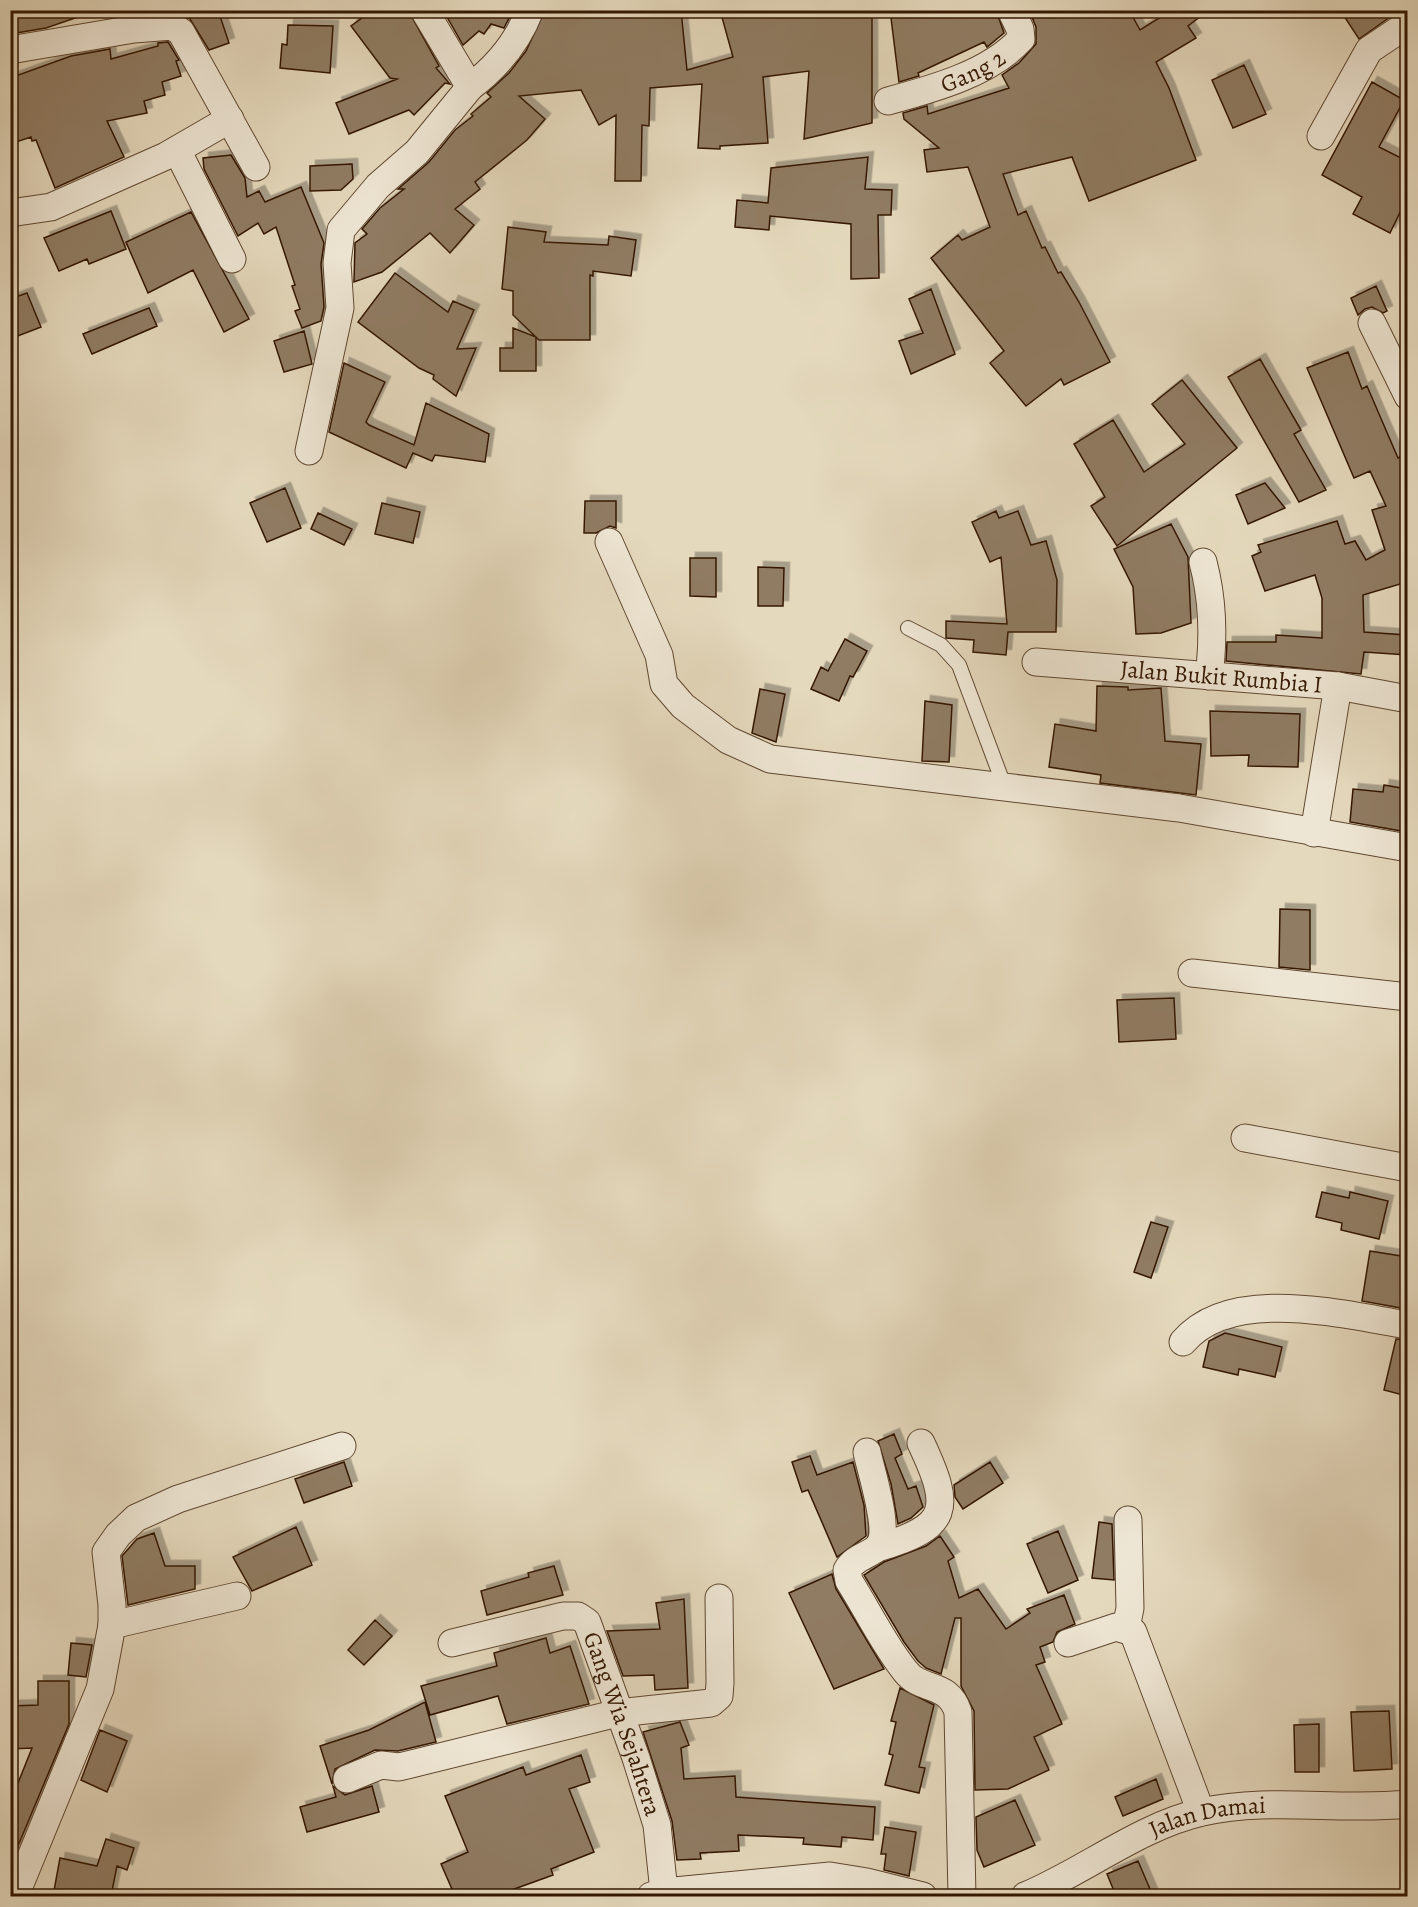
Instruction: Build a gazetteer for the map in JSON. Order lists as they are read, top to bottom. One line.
{"streets":{"street":["Gang 2","Jalan Bukit Rumbia I","Gang Wia Sejahtera","Jalan Damai"]}}
